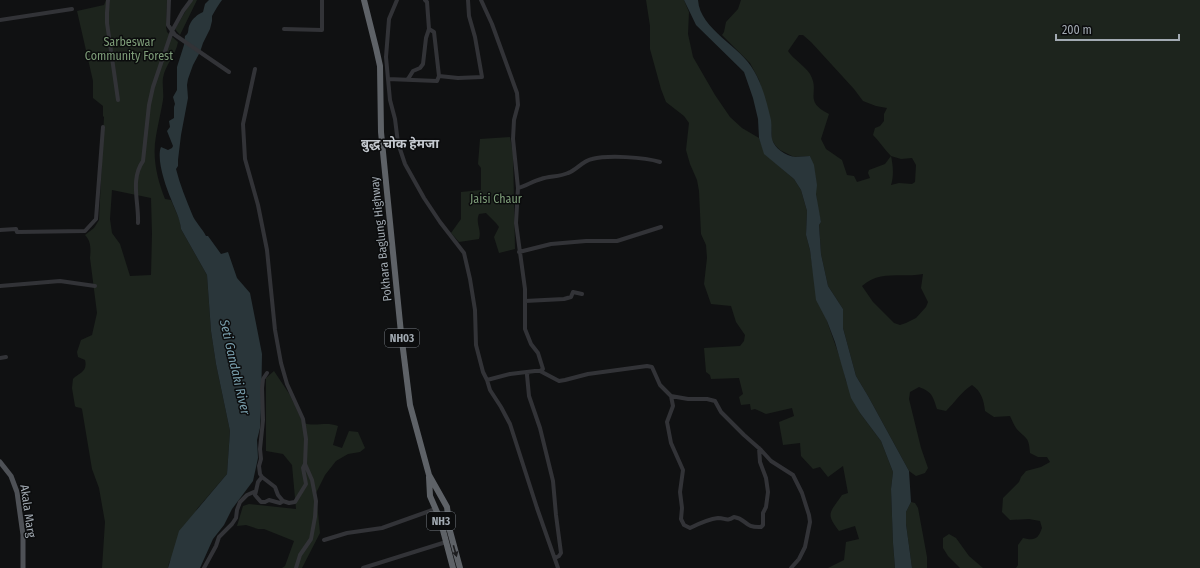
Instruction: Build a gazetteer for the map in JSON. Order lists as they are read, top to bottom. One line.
{"streets":{"highway":["Pokhara Baglung Highway","NH03","NH3"],"main road":["Akala Marg"]},"districts":["बुद्ध चोक हेमजा"],"water":["Seti Gandaki River"],"parks":["Sarbeswar Community Forest","Jaisi Chaur"],"scale_bar":"200 m"}
